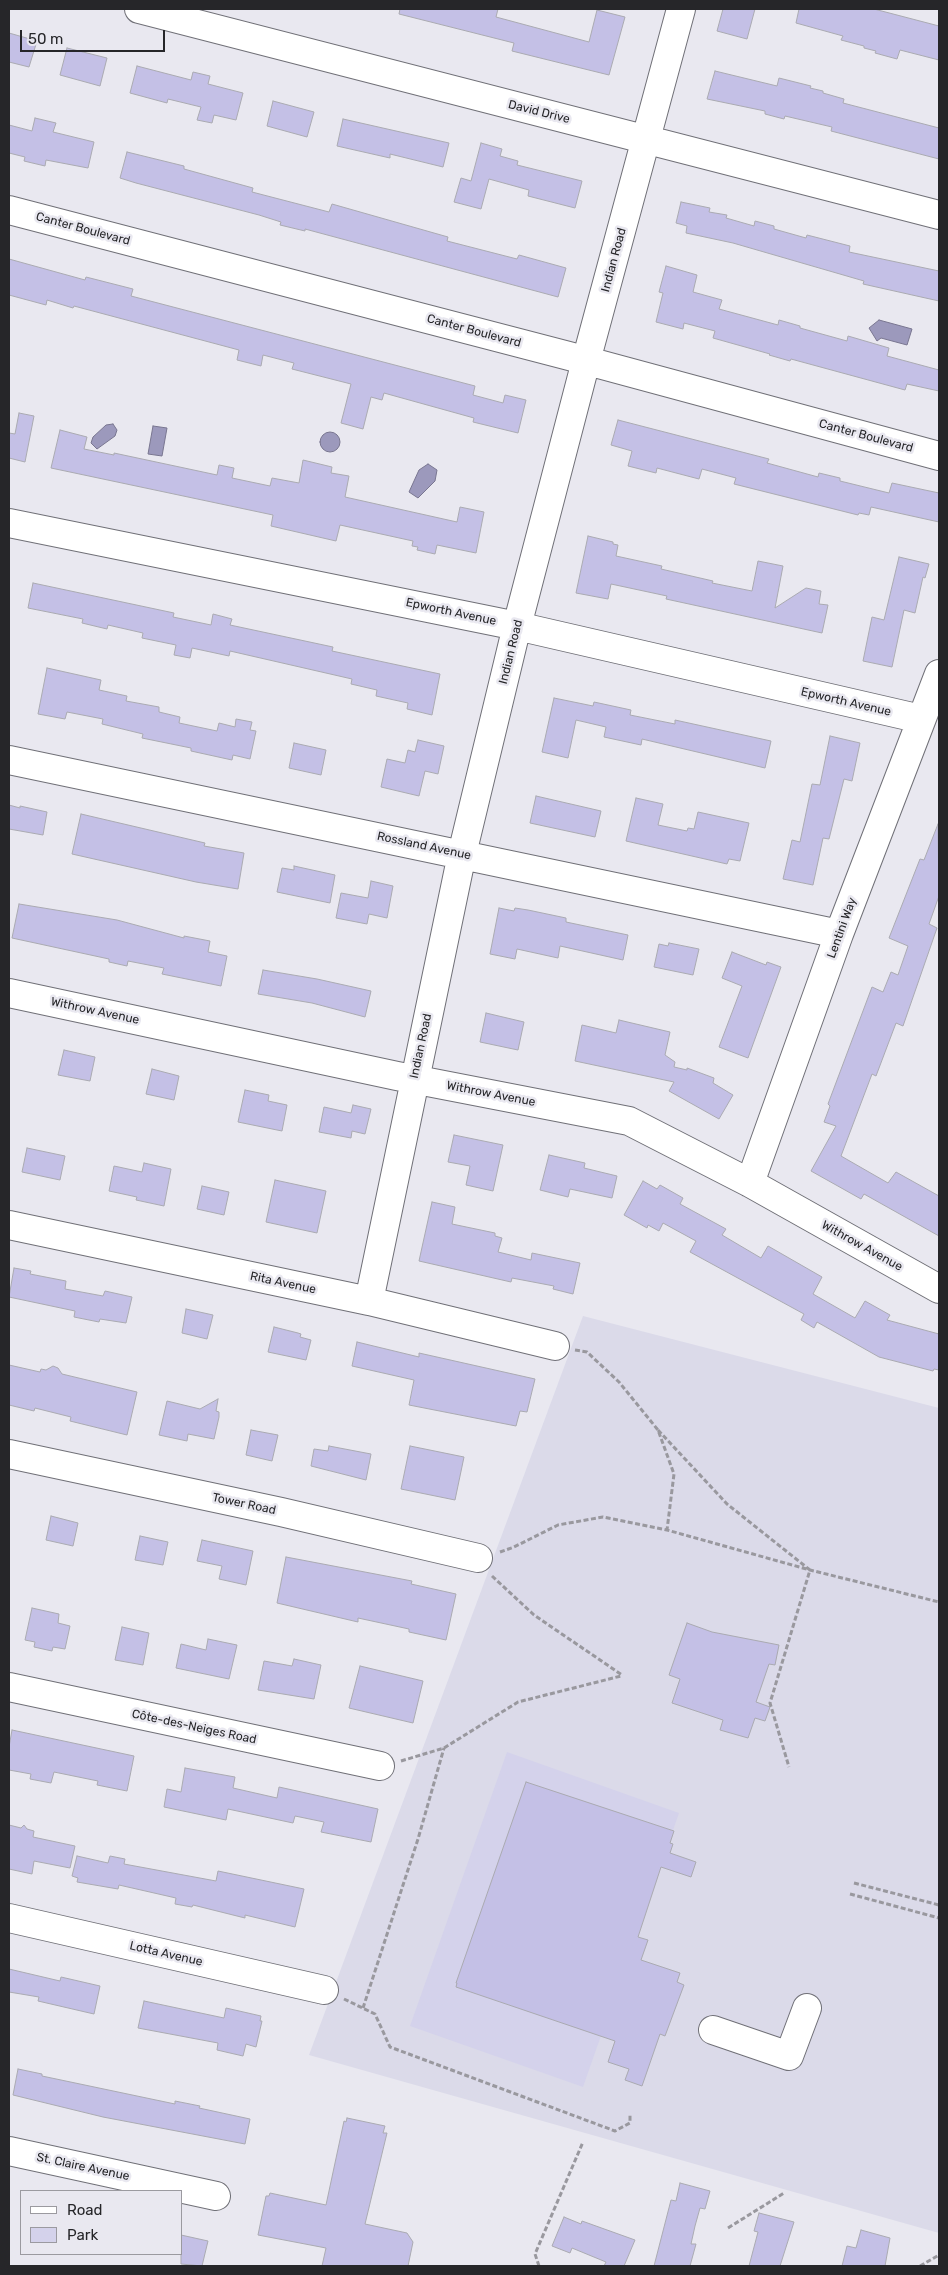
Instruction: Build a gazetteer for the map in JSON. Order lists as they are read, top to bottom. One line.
{"streets":{"street":["David Drive","Canter Boulevard","Indian Road","Epworth Avenue","Rossland Avenue","Lentini Way","Withrow Avenue","Rita Avenue","Tower Road","Côte-des-Neiges Road","Lotta Avenue","St. Claire Avenue"]},"crossings":[["David Drive","Indian Road"],["Canter Boulevard","Indian Road"],["Indian Road","Epworth Avenue"],["Indian Road","Rossland Avenue"],["Indian Road","Withrow Avenue"],["Indian Road","Rita Avenue"],["Epworth Avenue","Lentini Way"],["Rossland Avenue","Lentini Way"],["Lentini Way","Withrow Avenue"]],"legend":["Road","Park"],"scale_bar":"50 m"}
